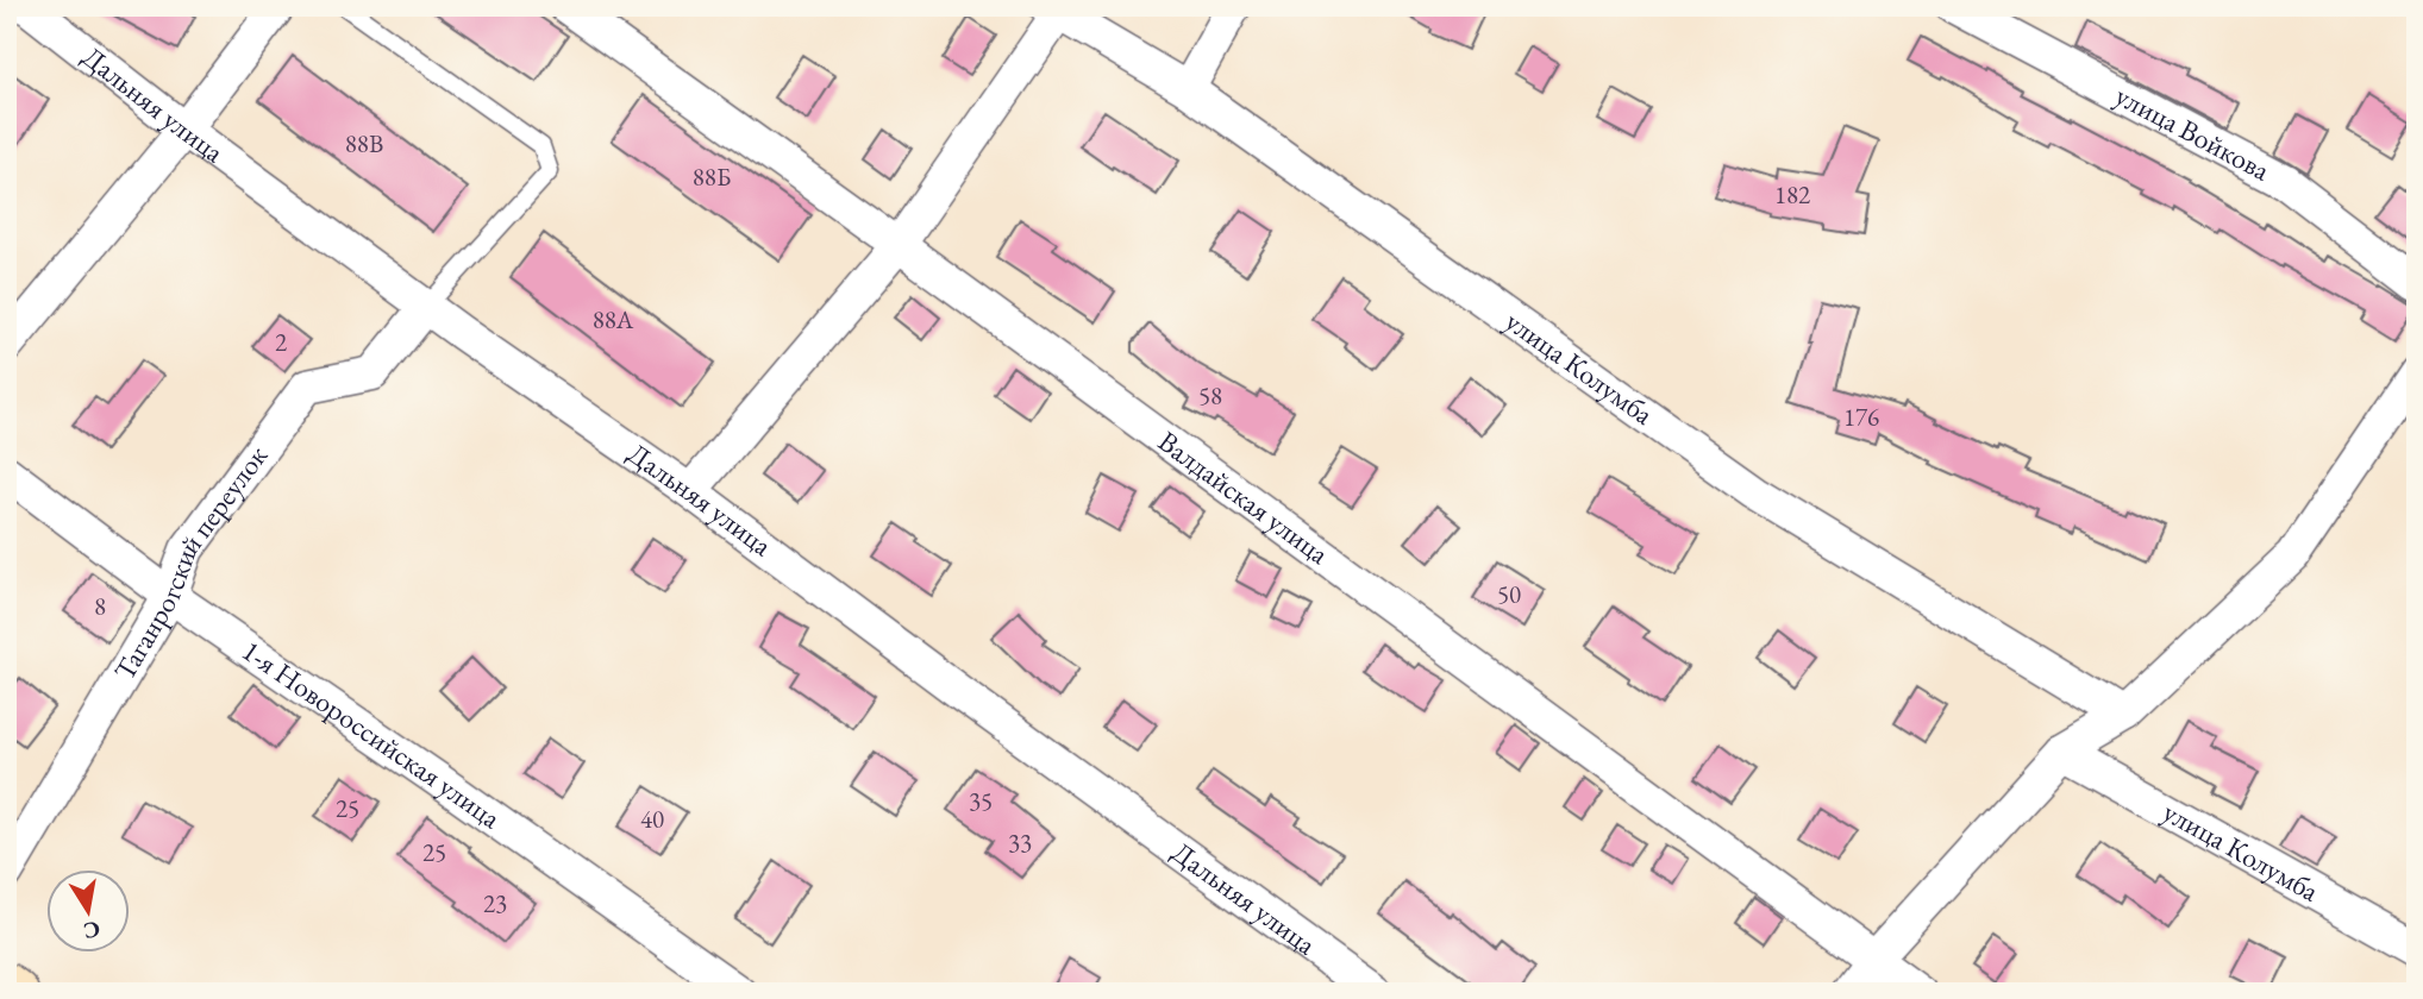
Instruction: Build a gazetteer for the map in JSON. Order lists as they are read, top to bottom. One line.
{"streets":{"street":["Дальняя улица","улица Войкова","улица Колумба","Валдайская улица","Таганрогский переулок","1-я Новороссийская улица"]},"crossings":[["Дальняя улица","Таганрогский переулок"],["Таганрогский переулок","1-я Новороссийская улица"]],"house_numbers":["88В","88Б","182","88А","2","58","176","50","8","35","25","40","33","25","23"],"north":"bottom"}
